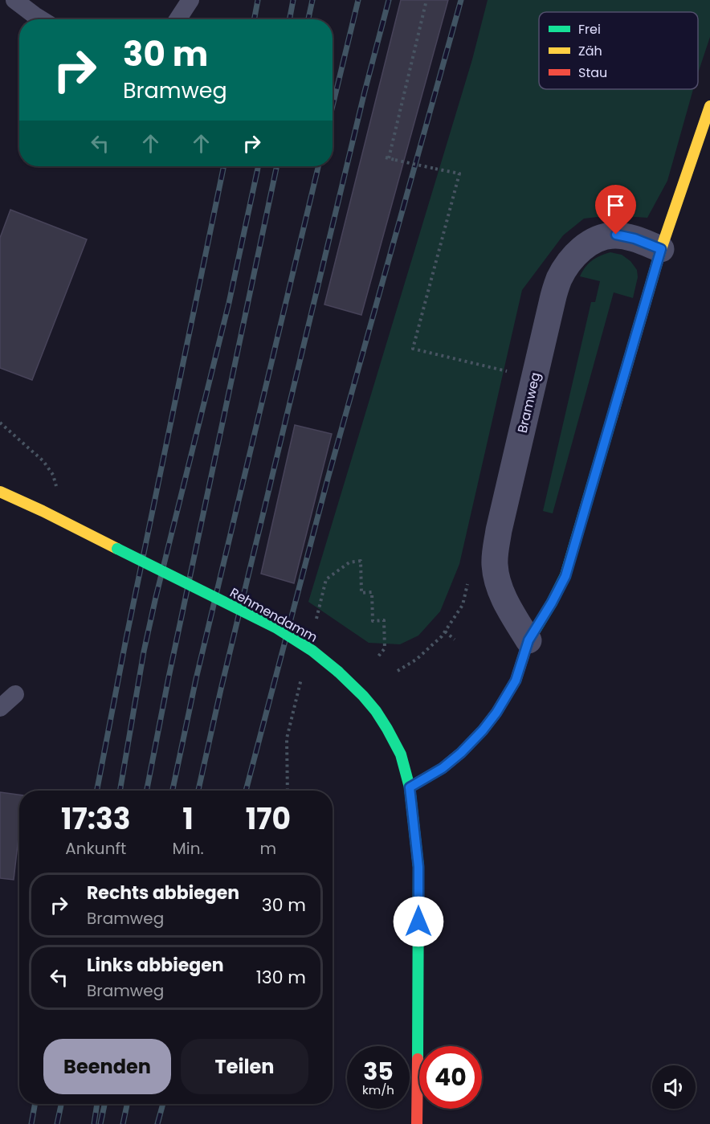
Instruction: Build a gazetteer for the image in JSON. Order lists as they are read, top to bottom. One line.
{"streets":{"street":["Bramweg","Rehmendamm"]},"legend":["Frei","Zäh","Stau"],"page":{"turn":["30 m","Bramweg"],"eta":["17:33","Ankunft","1","Min.","170","m"],"list":[{"name":"Rechts abbiegen","note":"Bramweg","value":"30 m"},{"name":"Links abbiegen","note":"Bramweg","value":"130 m"}],"buttons":["Beenden","Teilen"],"speed":"35 km/h","limit":"40"}}
